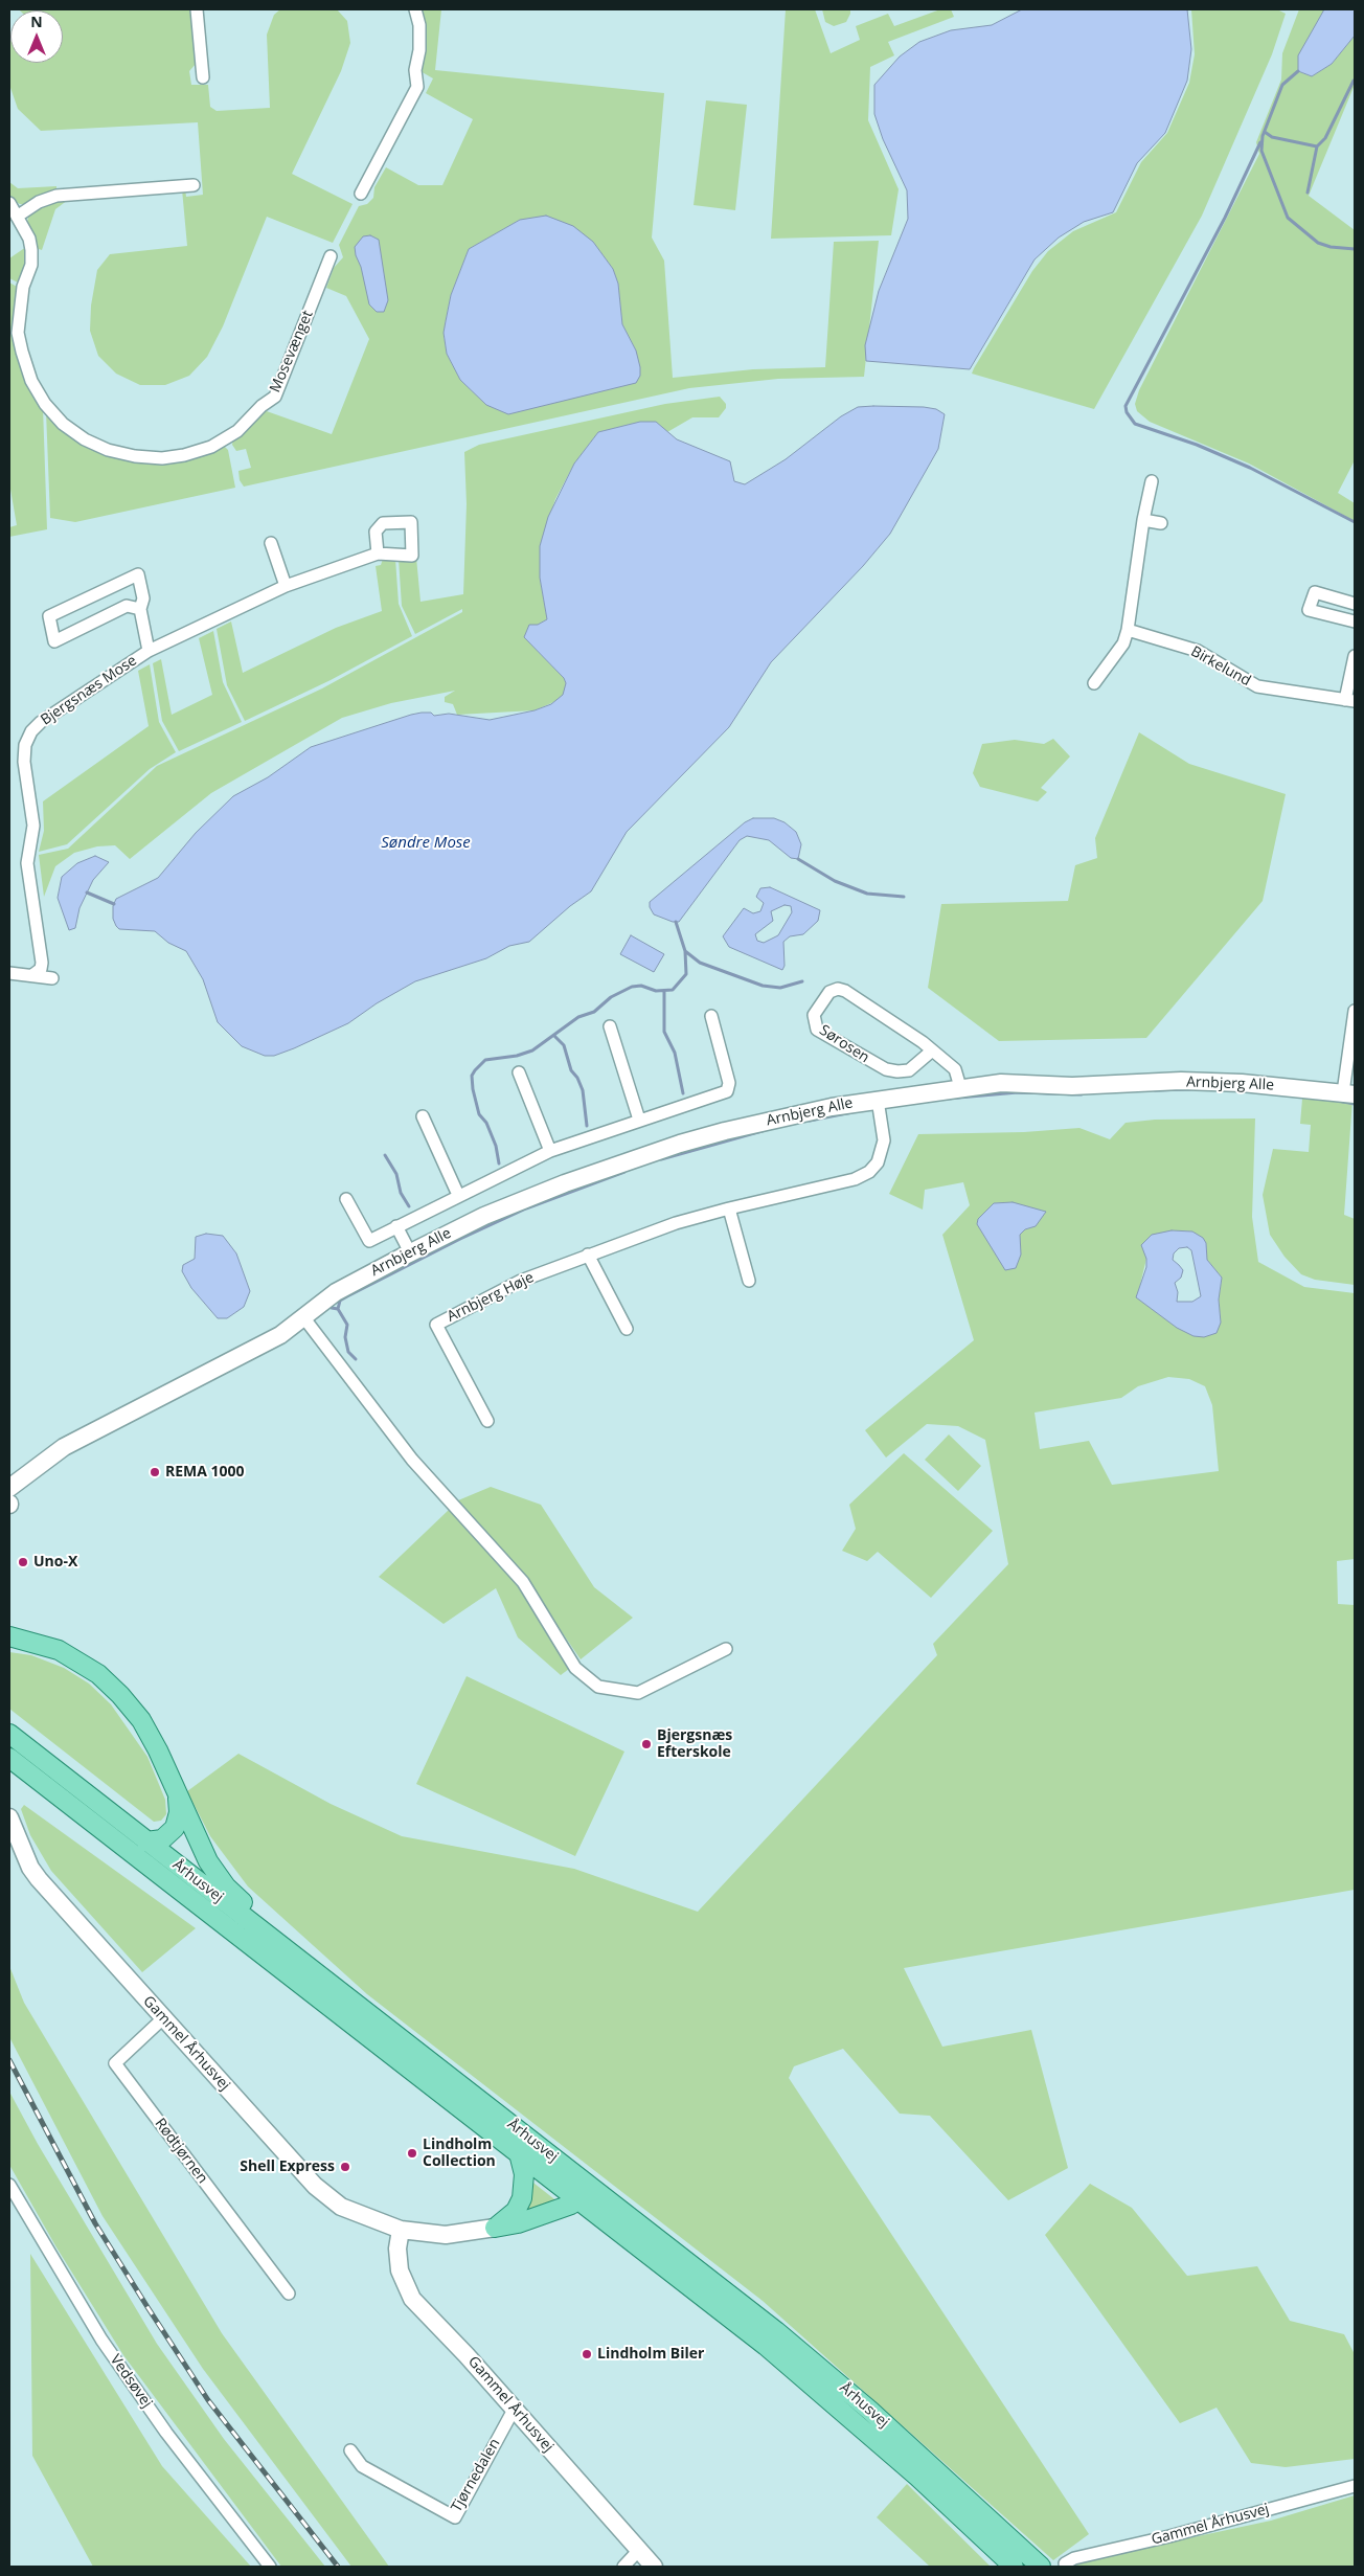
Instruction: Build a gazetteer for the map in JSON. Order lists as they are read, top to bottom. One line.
{"streets":{"main road":["Århusvej"],"street":["Mosevænget","Birkelund","Bjergsnæs Mose","Sørosen","Arnbjerg Alle","Arnbjerg Høje","Gammel Århusvej","Rødtjørnen","Vedsøvej","Tjørnedalen"]},"crossings":[["Sørosen","Arnbjerg Alle"],["Arnbjerg Alle","Arnbjerg Høje"],["Gammel Århusvej","Rødtjørnen"],["Gammel Århusvej","Tjørnedalen"]],"water":["Søndre Mose"],"places":["REMA 1000","Uno-X","Bjergsnæs Efterskole","Lindholm Collection","Shell Express","Lindholm Biler"],"north":"top"}
